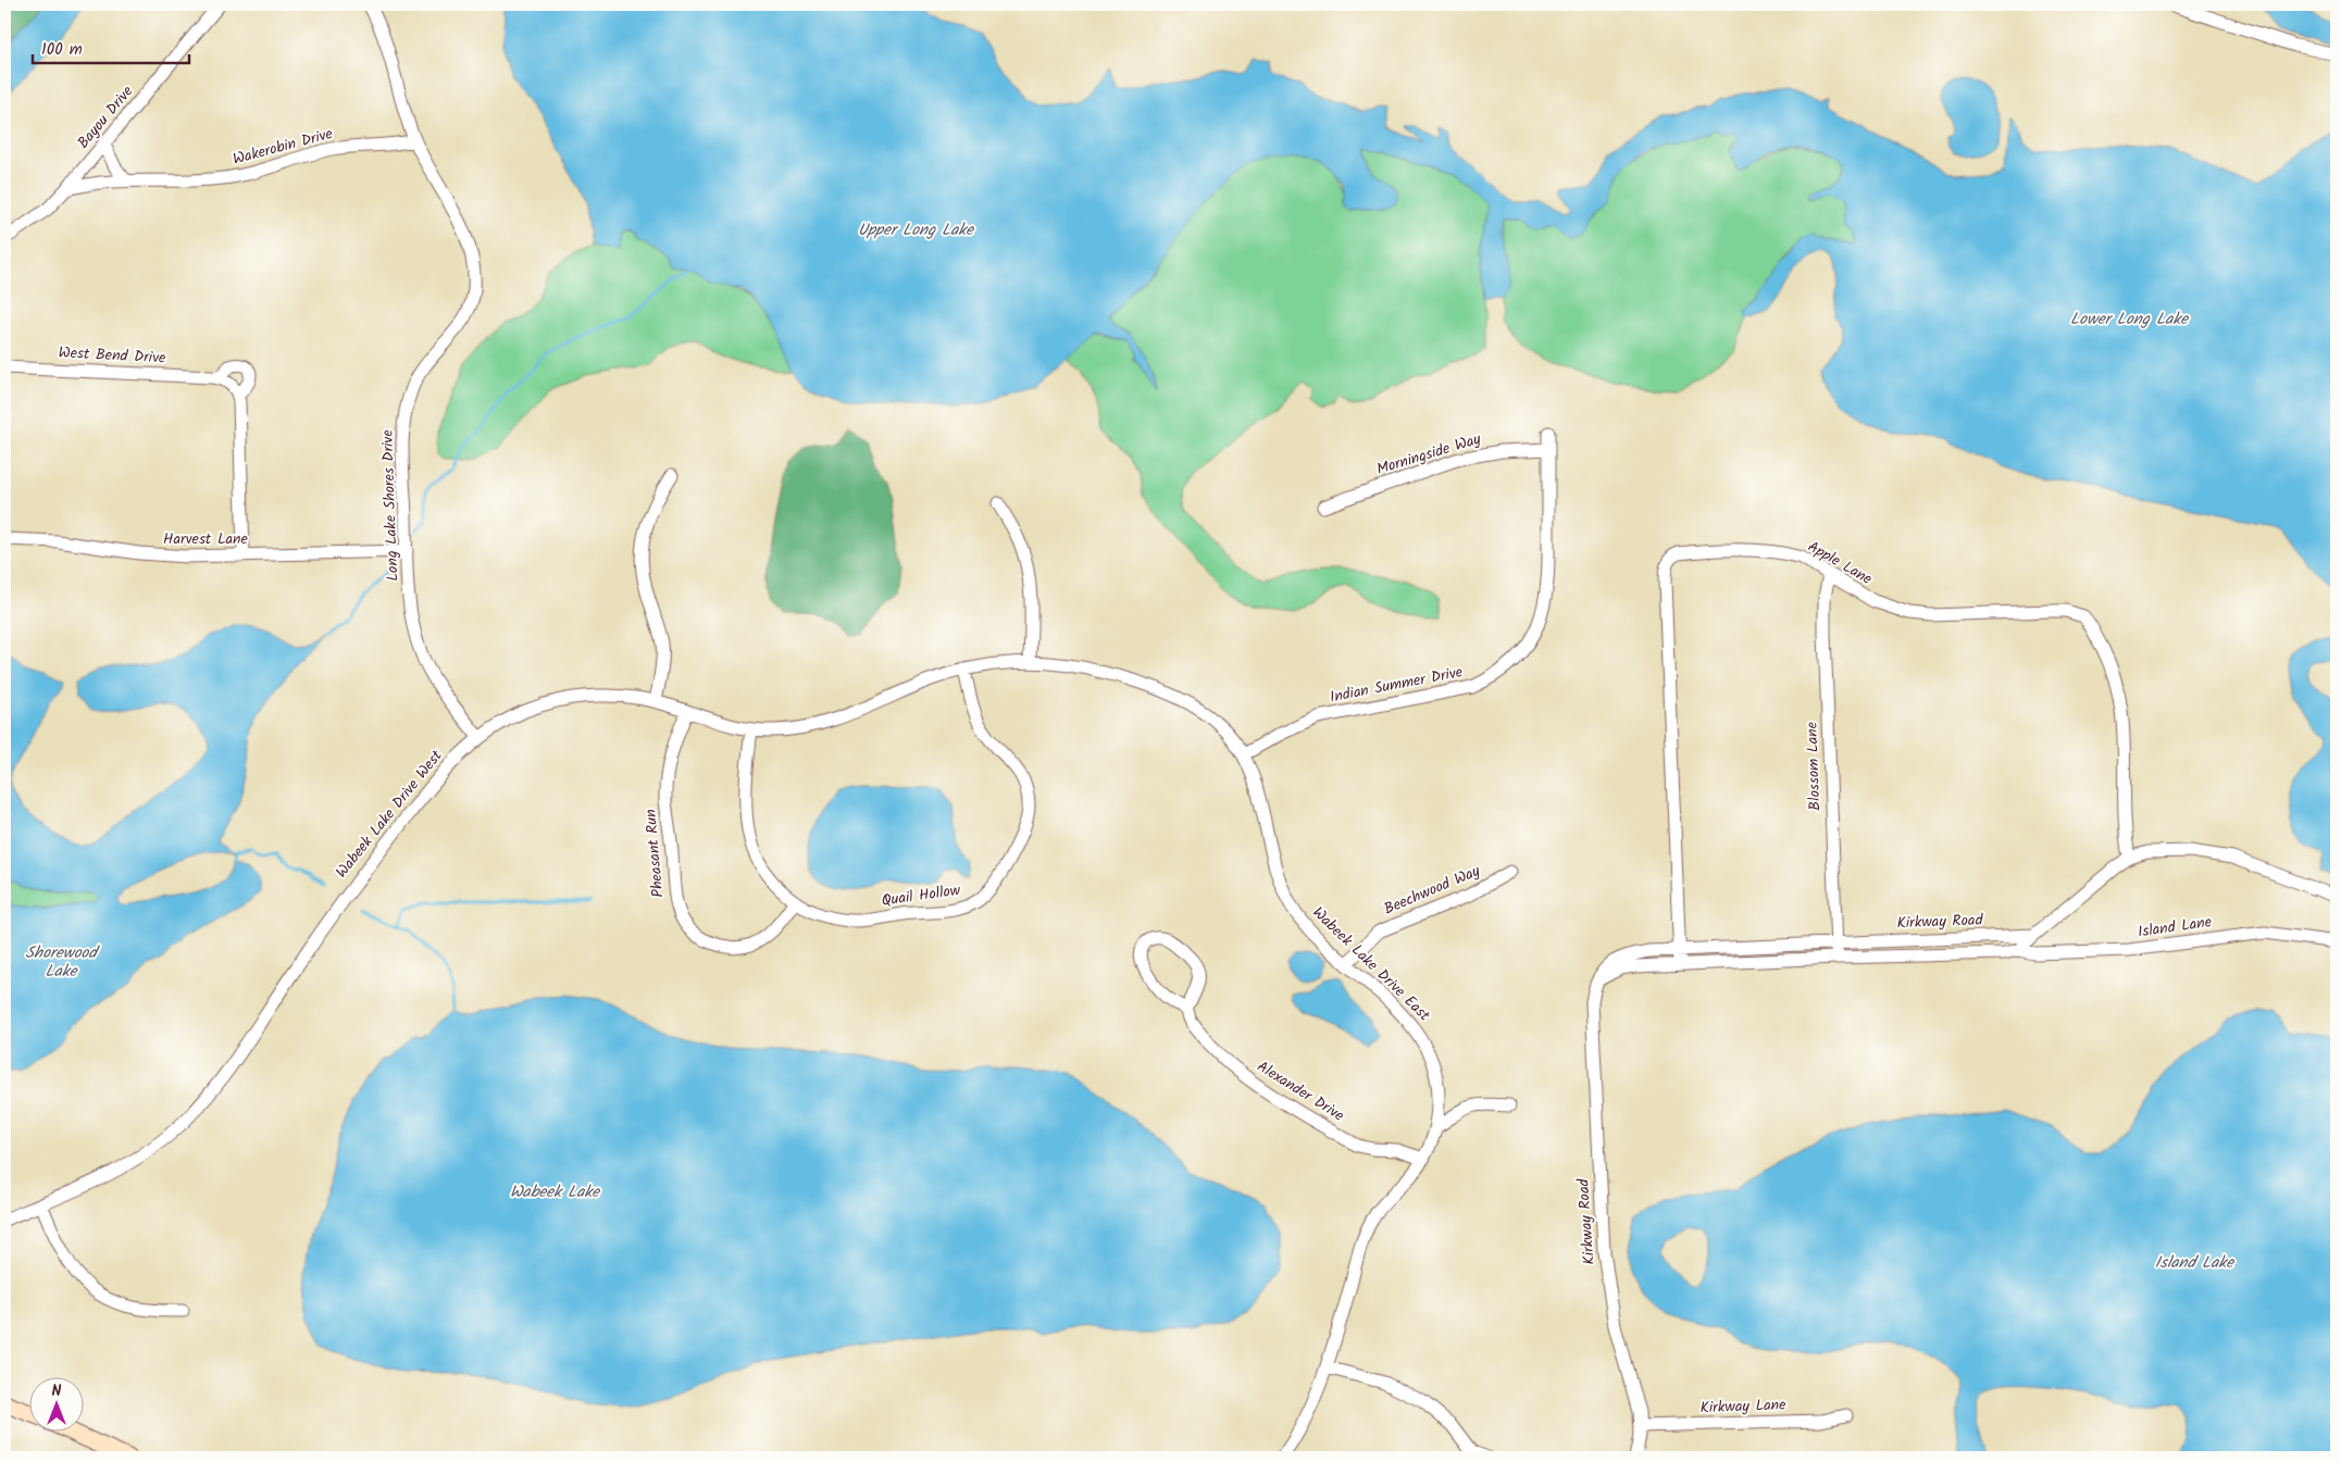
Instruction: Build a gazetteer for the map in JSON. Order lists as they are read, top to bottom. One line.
{"streets":{"street":["Bayou Drive","Wakerobin Drive","West Bend Drive","Morningside Way","Long Lake Shores Drive","Harvest Lane","Apple Lane","Indian Summer Drive","Blossom Lane","Wabeek Lake Drive West","Pheasant Run","Beechwood Way","Quail Hollow","Kirkway Road","Island Lane","Wabeek Lake Drive East","Alexander Drive","Kirkway Lane"]},"crossings":[["Bayou Drive","Wakerobin Drive"],["Wakerobin Drive","Long Lake Shores Drive"],["Morningside Way","Indian Summer Drive"],["Long Lake Shores Drive","Harvest Lane"],["Long Lake Shores Drive","Wabeek Lake Drive West"],["Apple Lane","Blossom Lane"],["Apple Lane","Kirkway Road"],["Indian Summer Drive","Wabeek Lake Drive West"],["Indian Summer Drive","Wabeek Lake Drive East"],["Blossom Lane","Kirkway Road"],["Wabeek Lake Drive West","Pheasant Run"],["Wabeek Lake Drive West","Quail Hollow"],["Wabeek Lake Drive West","Wabeek Lake Drive East"],["Pheasant Run","Quail Hollow"],["Beechwood Way","Wabeek Lake Drive East"],["Kirkway Road","Kirkway Lane"],["Wabeek Lake Drive East","Alexander Drive"]],"water":["Upper Long Lake","Lower Long Lake","Shorewood Lake","Wabeek Lake","Island Lake"],"scale_bar":"100 m","north":"top"}
